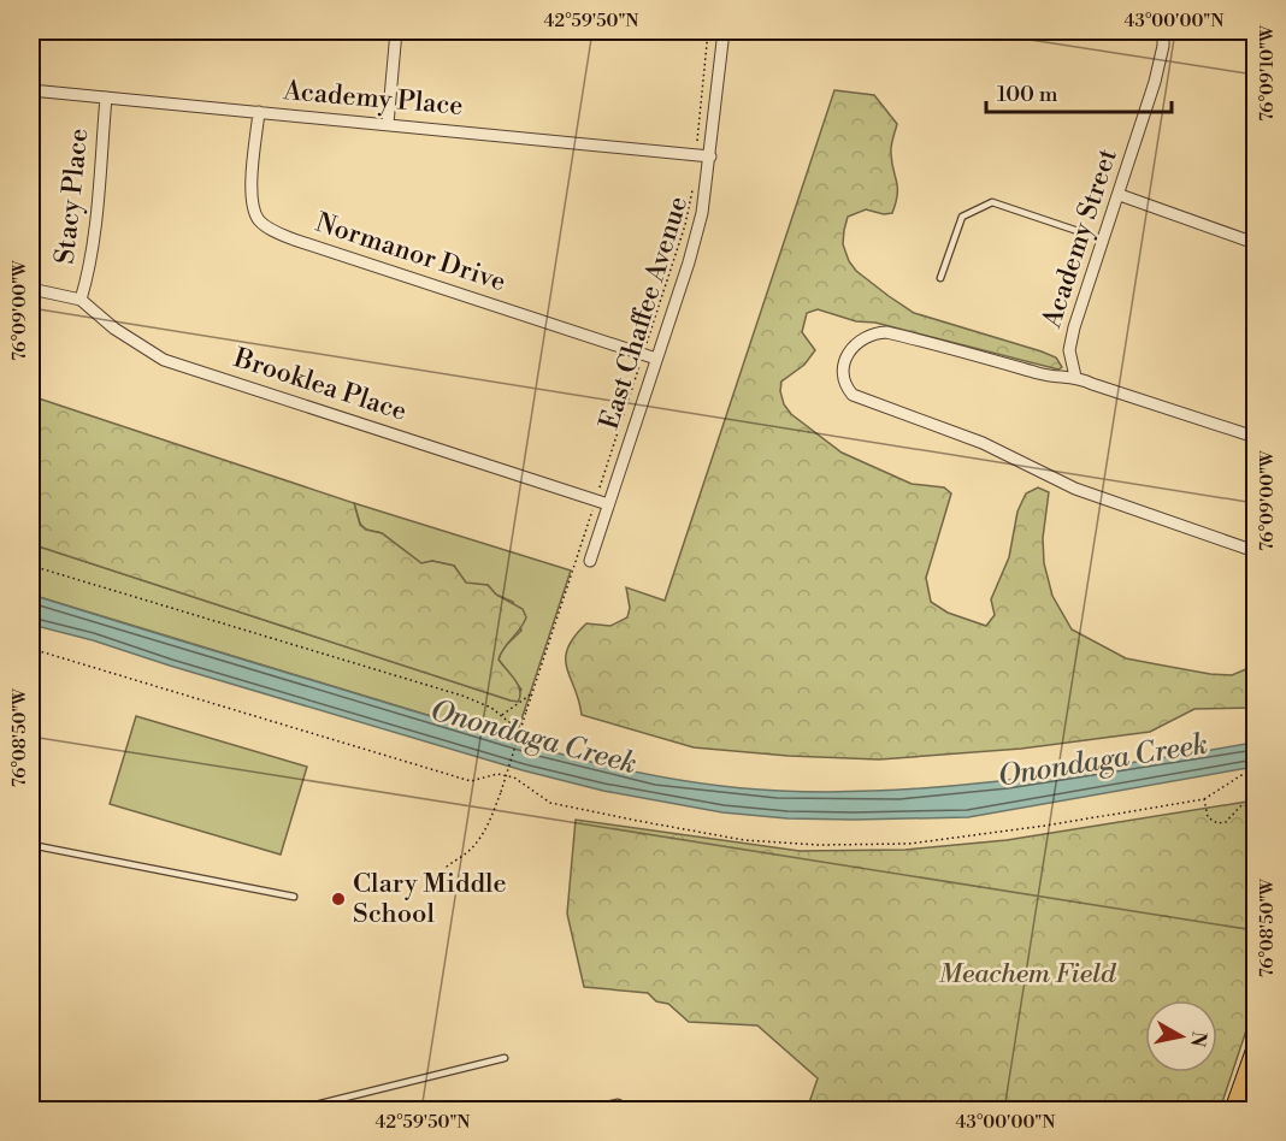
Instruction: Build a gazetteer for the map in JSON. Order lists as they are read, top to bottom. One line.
{"streets":{"street":["Academy Place","Stacy Place","Academy Street","Normanor Drive","East Chaffee Avenue","Brooklea Place"]},"crossings":[["Academy Place","Stacy Place"],["Academy Place","Normanor Drive"],["Academy Place","East Chaffee Avenue"],["Stacy Place","Brooklea Place"],["Normanor Drive","East Chaffee Avenue"],["East Chaffee Avenue","Brooklea Place"]],"water":["Onondaga Creek"],"parks":["Meachem Field"],"places":["Clary Middle School"],"scale_bar":"100 m","north":"right","coordinates":["42°59'50\"N","43°00'00\"N","76°09'10\"W","76°09'00\"W","76°08'50\"W"]}
